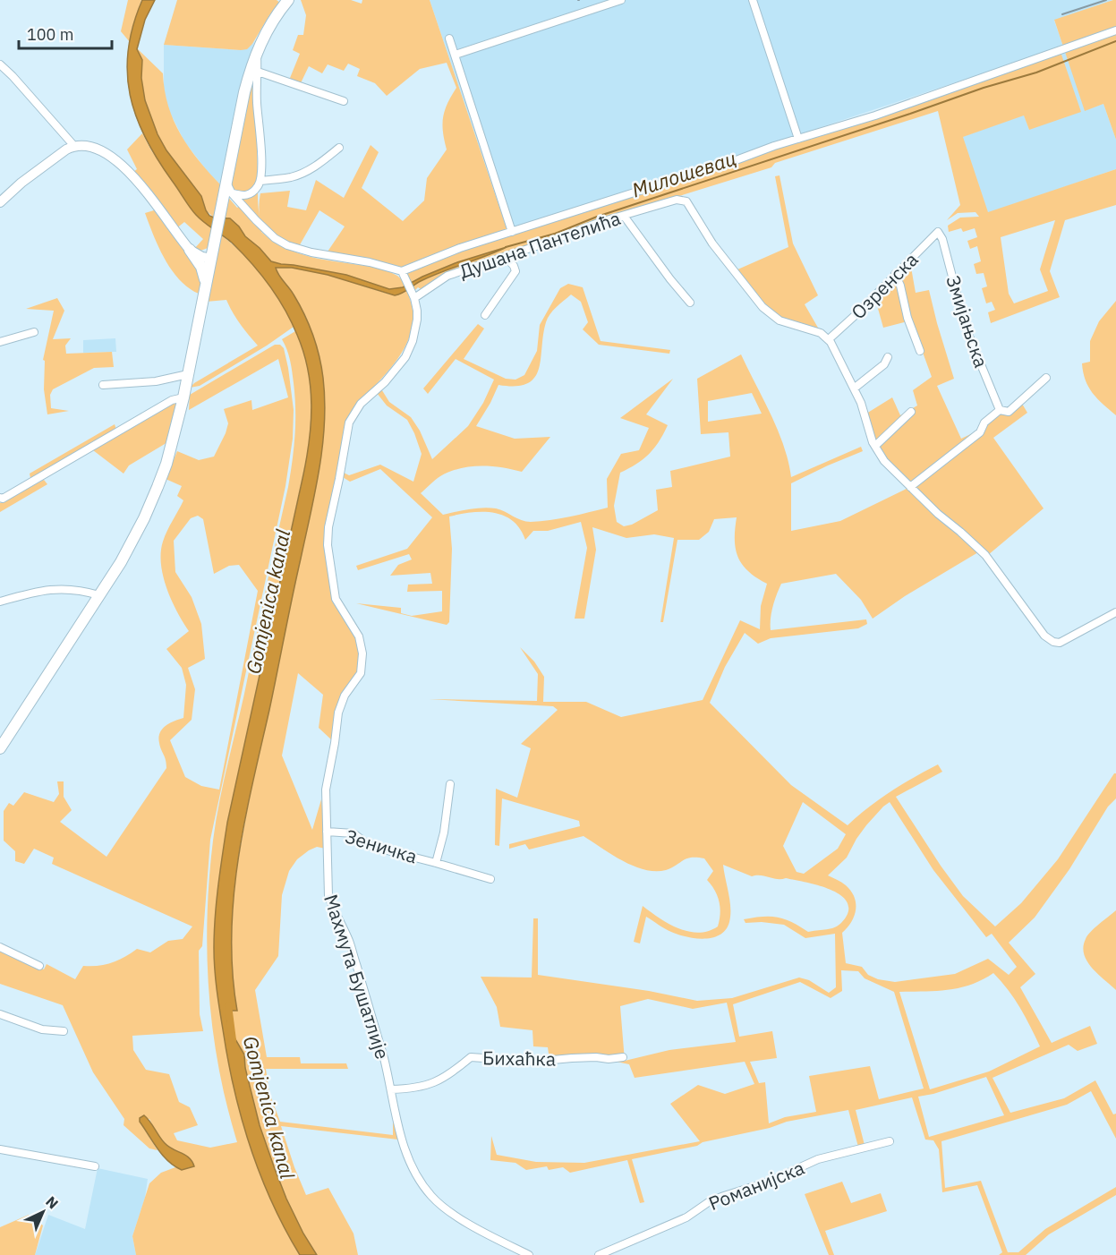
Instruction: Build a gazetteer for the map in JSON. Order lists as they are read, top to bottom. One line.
{"streets":{"street":["Душана Пантелића","Озренска","Змијањска","Зеничка","Махмута Бушатлије","Бихаћка","Романијска"]},"crossings":[["Душана Пантелића","Озренска"],["Душана Пантелића","Махмута Бушатлије"],["Озренска","Змијањска"],["Зеничка","Махмута Бушатлије"],["Махмута Бушатлије","Бихаћка"]],"water":["Милошевац","Gomjenica kanal"],"scale_bar":"100 m","north":"top right"}
